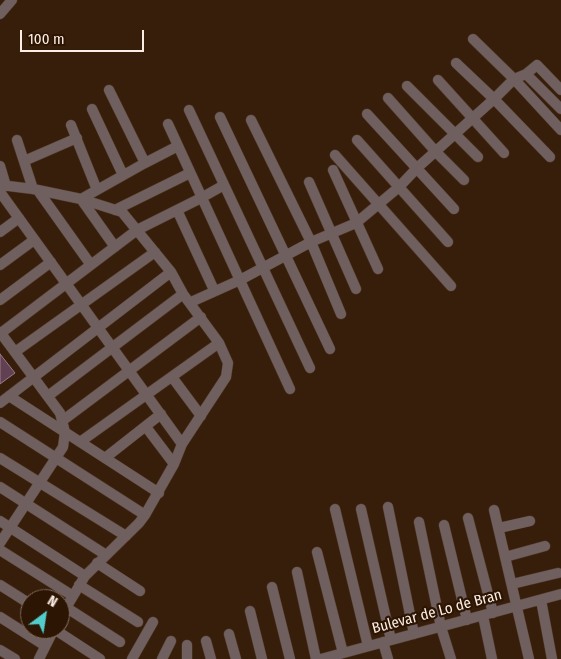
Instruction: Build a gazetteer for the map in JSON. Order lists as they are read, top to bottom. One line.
{"streets":{"street":["Bulevar de Lo de Bran"]},"scale_bar":"100 m","north":"top right"}
